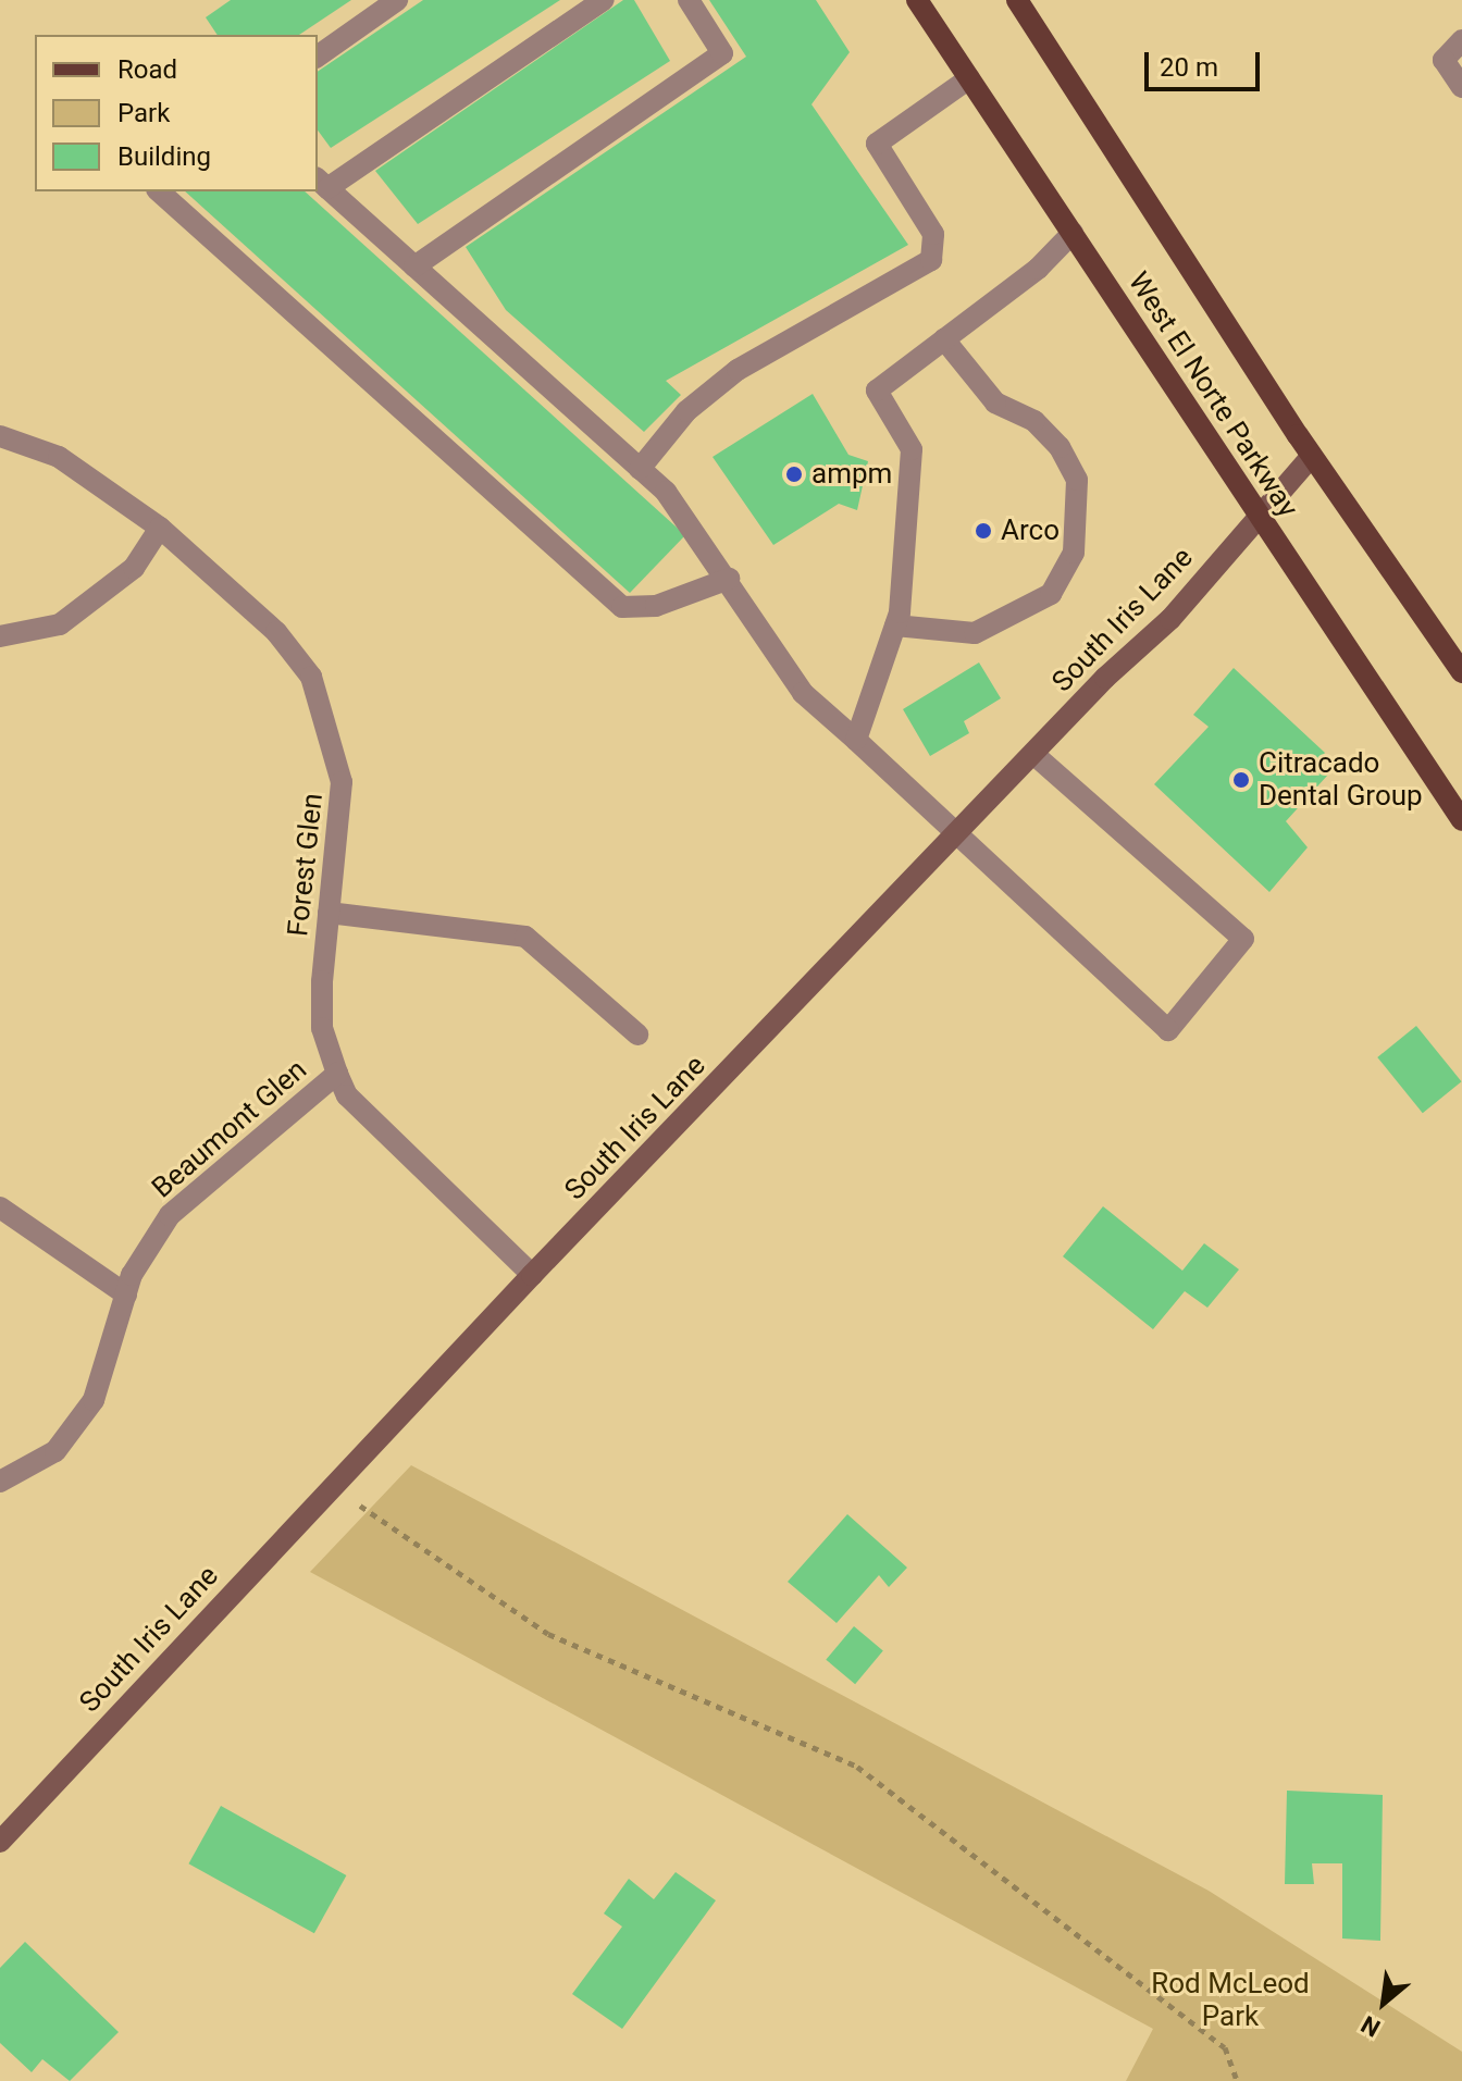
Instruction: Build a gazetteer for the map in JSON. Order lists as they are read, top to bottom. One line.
{"streets":{"main road":["West El Norte Parkway"],"street":["South Iris Lane","Forest Glen","Beaumont Glen"]},"crossings":[["West El Norte Parkway","South Iris Lane"],["South Iris Lane","Forest Glen"],["Forest Glen","Beaumont Glen"]],"parks":["Rod McLeod Park"],"places":["ampm","Arco","Citracado Dental Group"],"legend":["Road","Park","Building"],"scale_bar":"20 m","north":"bottom left"}
